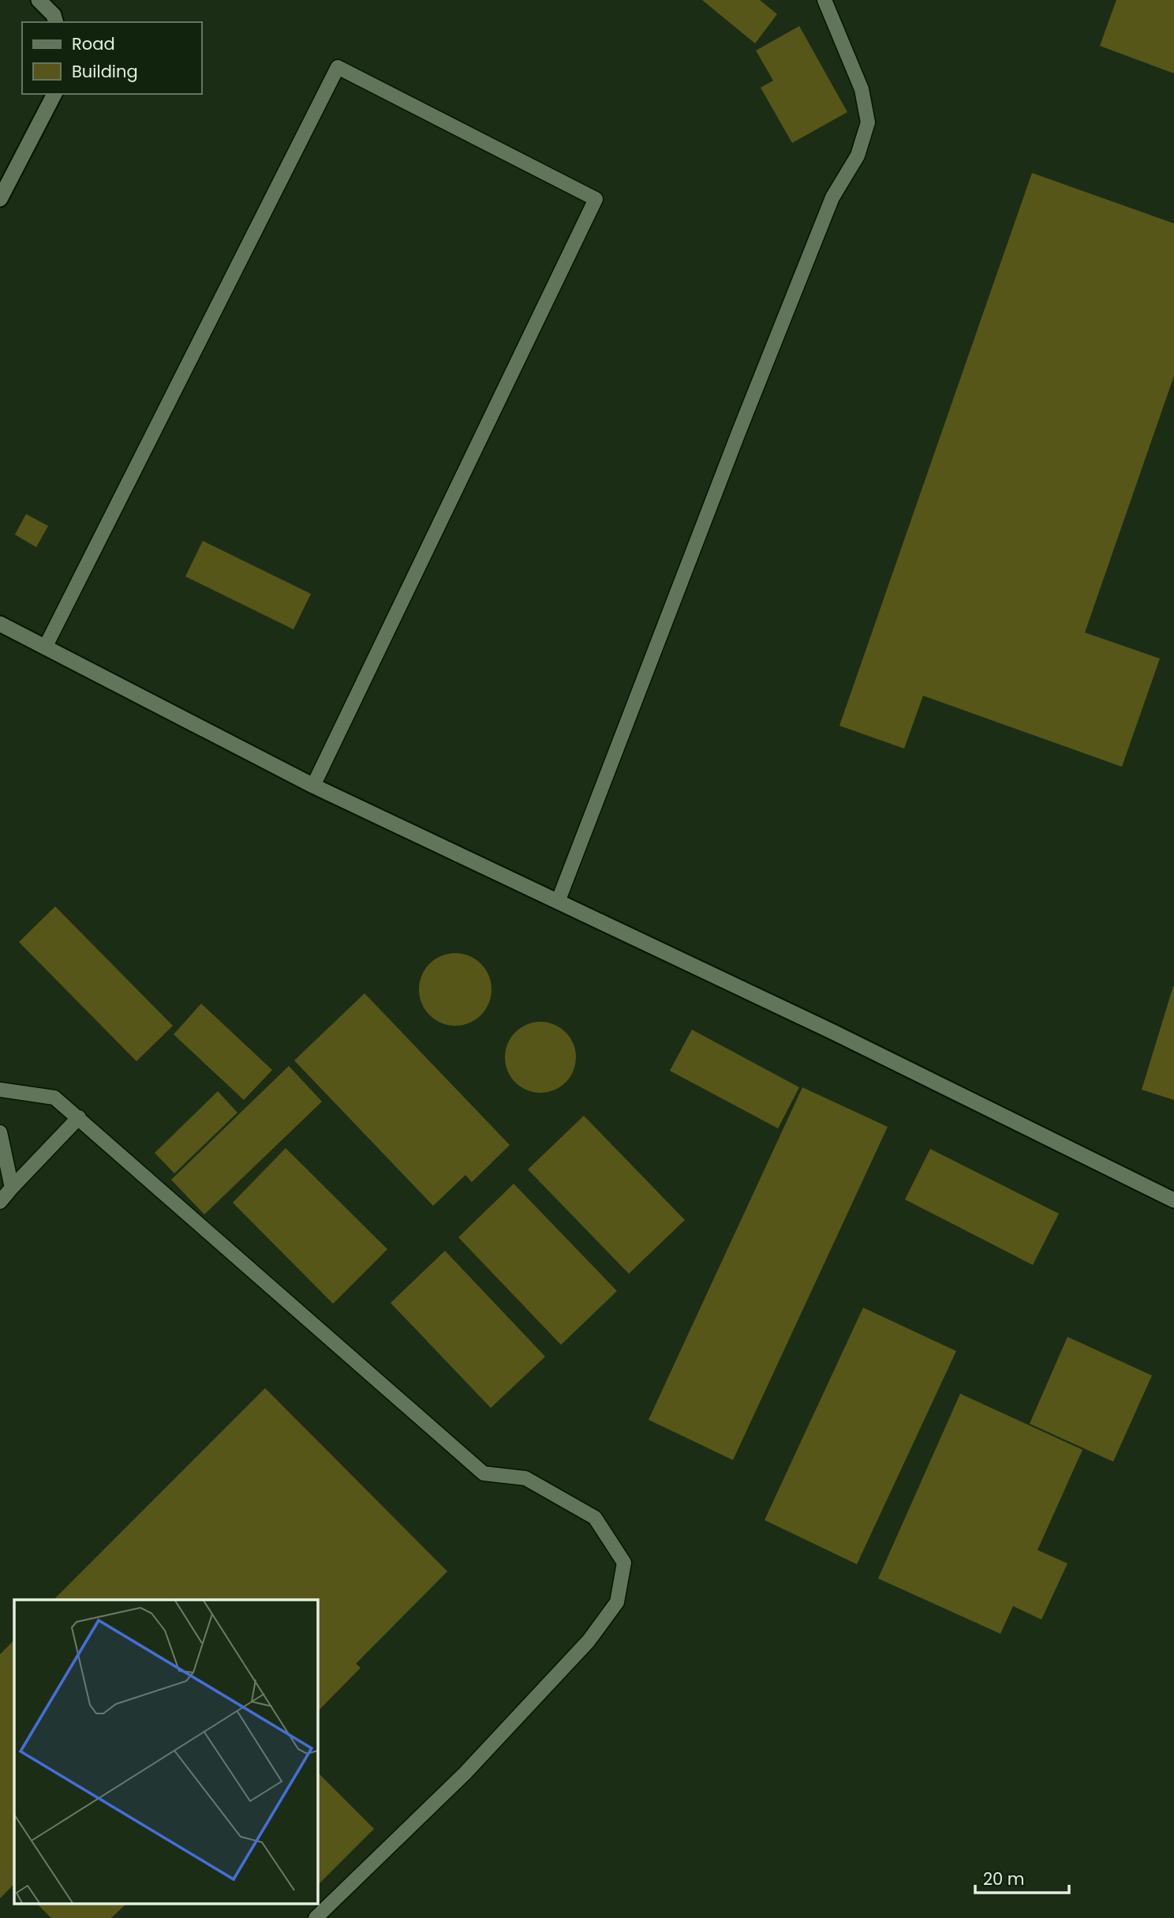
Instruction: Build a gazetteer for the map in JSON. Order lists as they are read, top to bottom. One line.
{"legend":["Road","Building"],"scale_bar":"20 m"}
